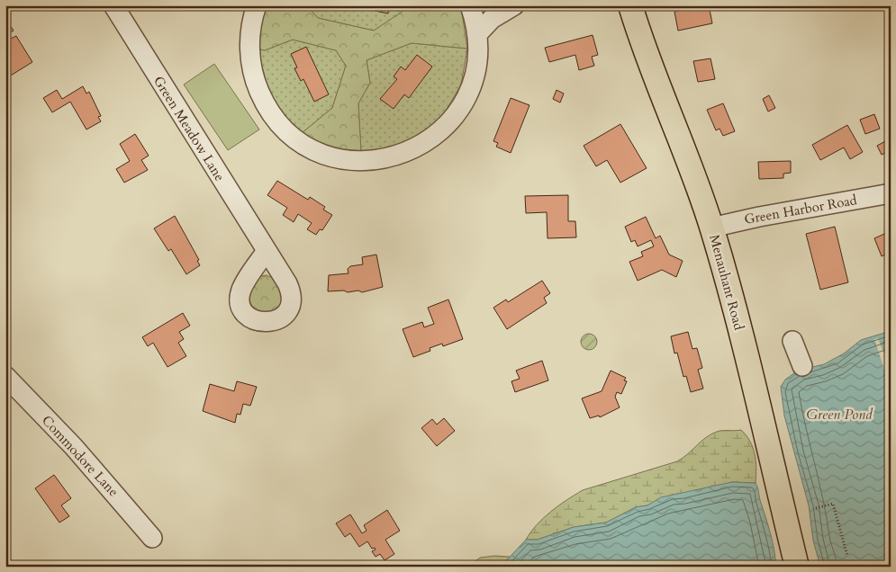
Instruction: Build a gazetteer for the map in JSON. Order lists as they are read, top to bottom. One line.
{"streets":{"main road":["Menauhant Road"],"street":["Green Meadow Lane","Green Harbor Road","Commodore Lane"]},"crossings":[["Green Harbor Road","Menauhant Road"]],"water":["Green Pond"]}
